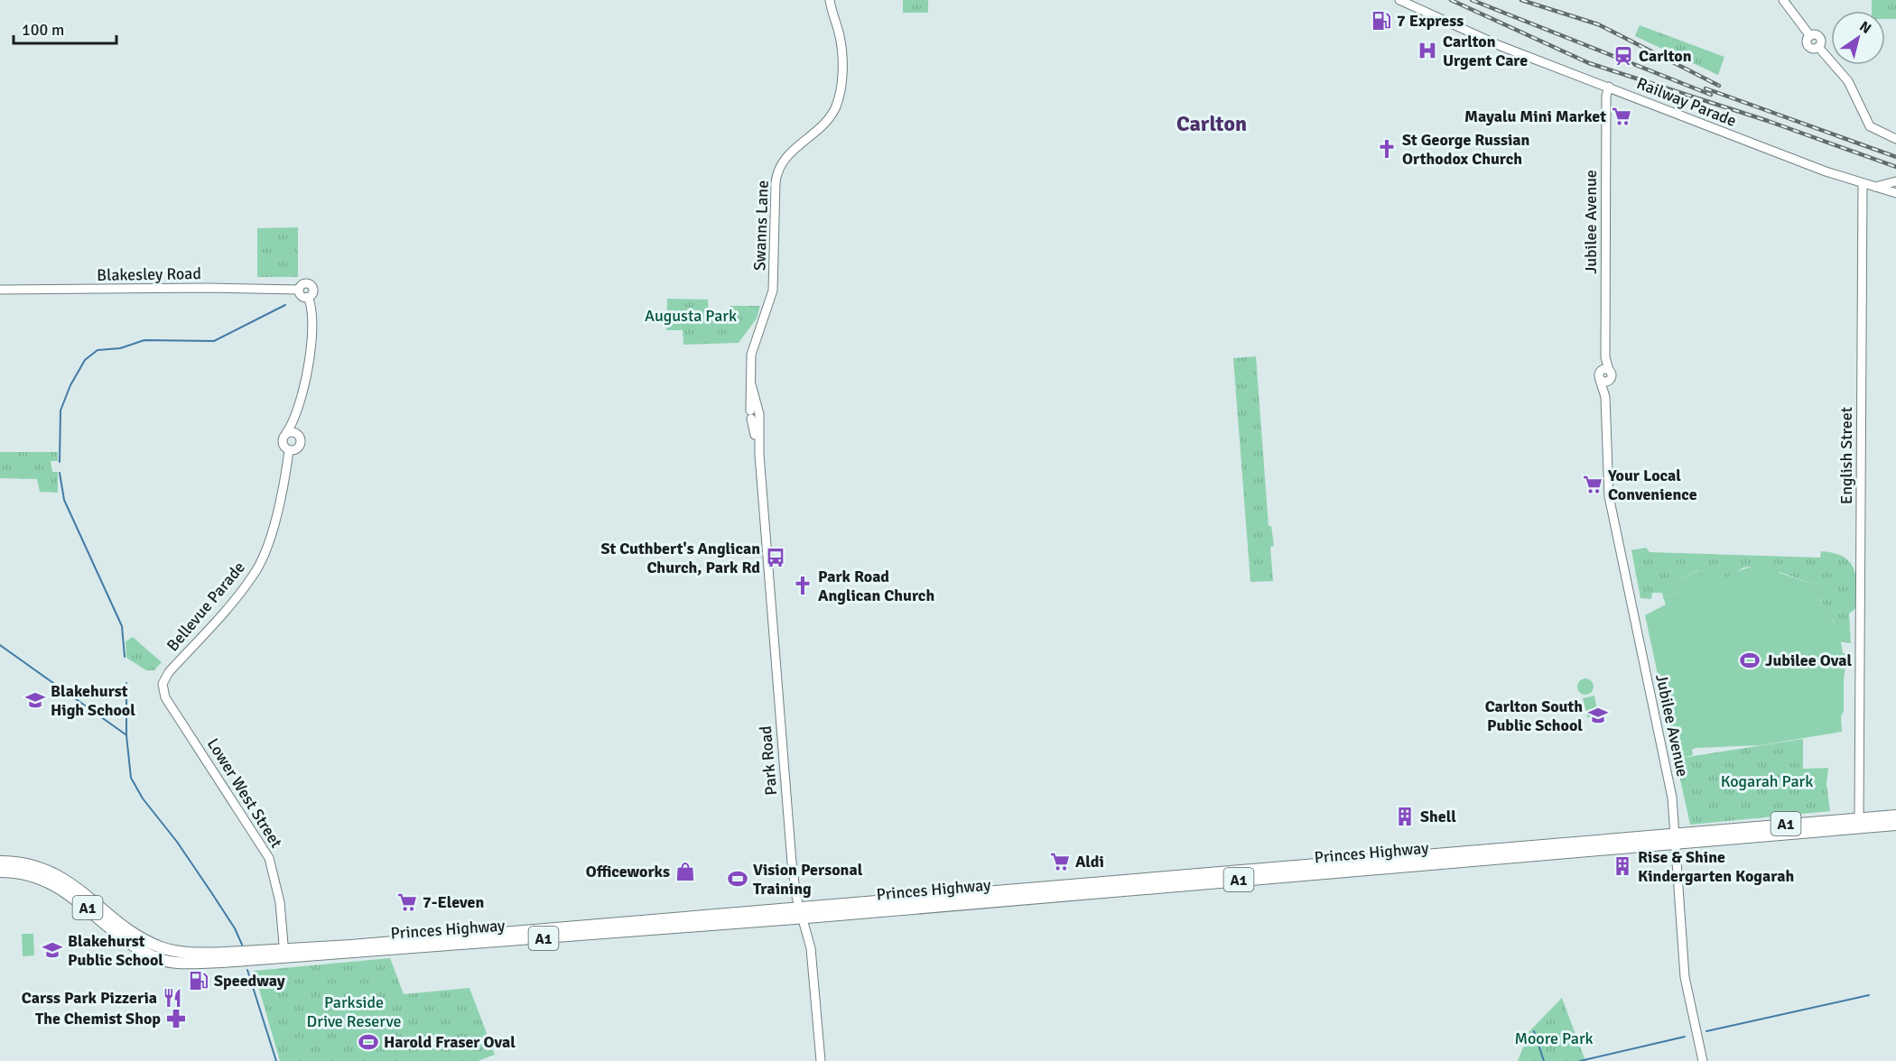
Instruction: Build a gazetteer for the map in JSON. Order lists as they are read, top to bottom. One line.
{"streets":{"highway":["A1","Princes Highway"],"street":["Railway Parade","Jubilee Avenue","Swanns Lane","Blakesley Road","English Street","Bellevue Parade","Park Road","Lower West Street"]},"crossings":[["Railway Parade","Jubilee Avenue"],["Railway Parade","English Street"],["Jubilee Avenue","Princes Highway"],["Swanns Lane","Park Road"],["English Street","Princes Highway"],["Bellevue Parade","Lower West Street"],["Park Road","Princes Highway"],["Lower West Street","Princes Highway"]],"districts":["Carlton"],"parks":["Augusta Park","Kogarah Park","Parkside Drive Reserve","Moore Park"],"places":{"fuel station":["7 Express","Speedway"],"hospital":["Carlton Urgent Care"],"station":["Carlton"],"supermarket":["Mayalu Mini Market","Your Local Convenience","Aldi","7-Eleven"],"church":["St George Russian Orthodox Church","Park Road Anglican Church"],"bus stop":["St Cuthbert's Anglican Church, Park Rd"],"sports":["Jubilee Oval","Vision Personal Training","Harold Fraser Oval"],"school or university":["Blakehurst High School","Carlton South Public School","Blakehurst Public School"],"building":["Shell","Rise & Shine Kindergarten Kogarah"],"shop":["Officeworks"],"restaurant":["Carss Park Pizzeria"],"pharmacy":["The Chemist Shop"]},"scale_bar":"100 m","north":"top right"}
